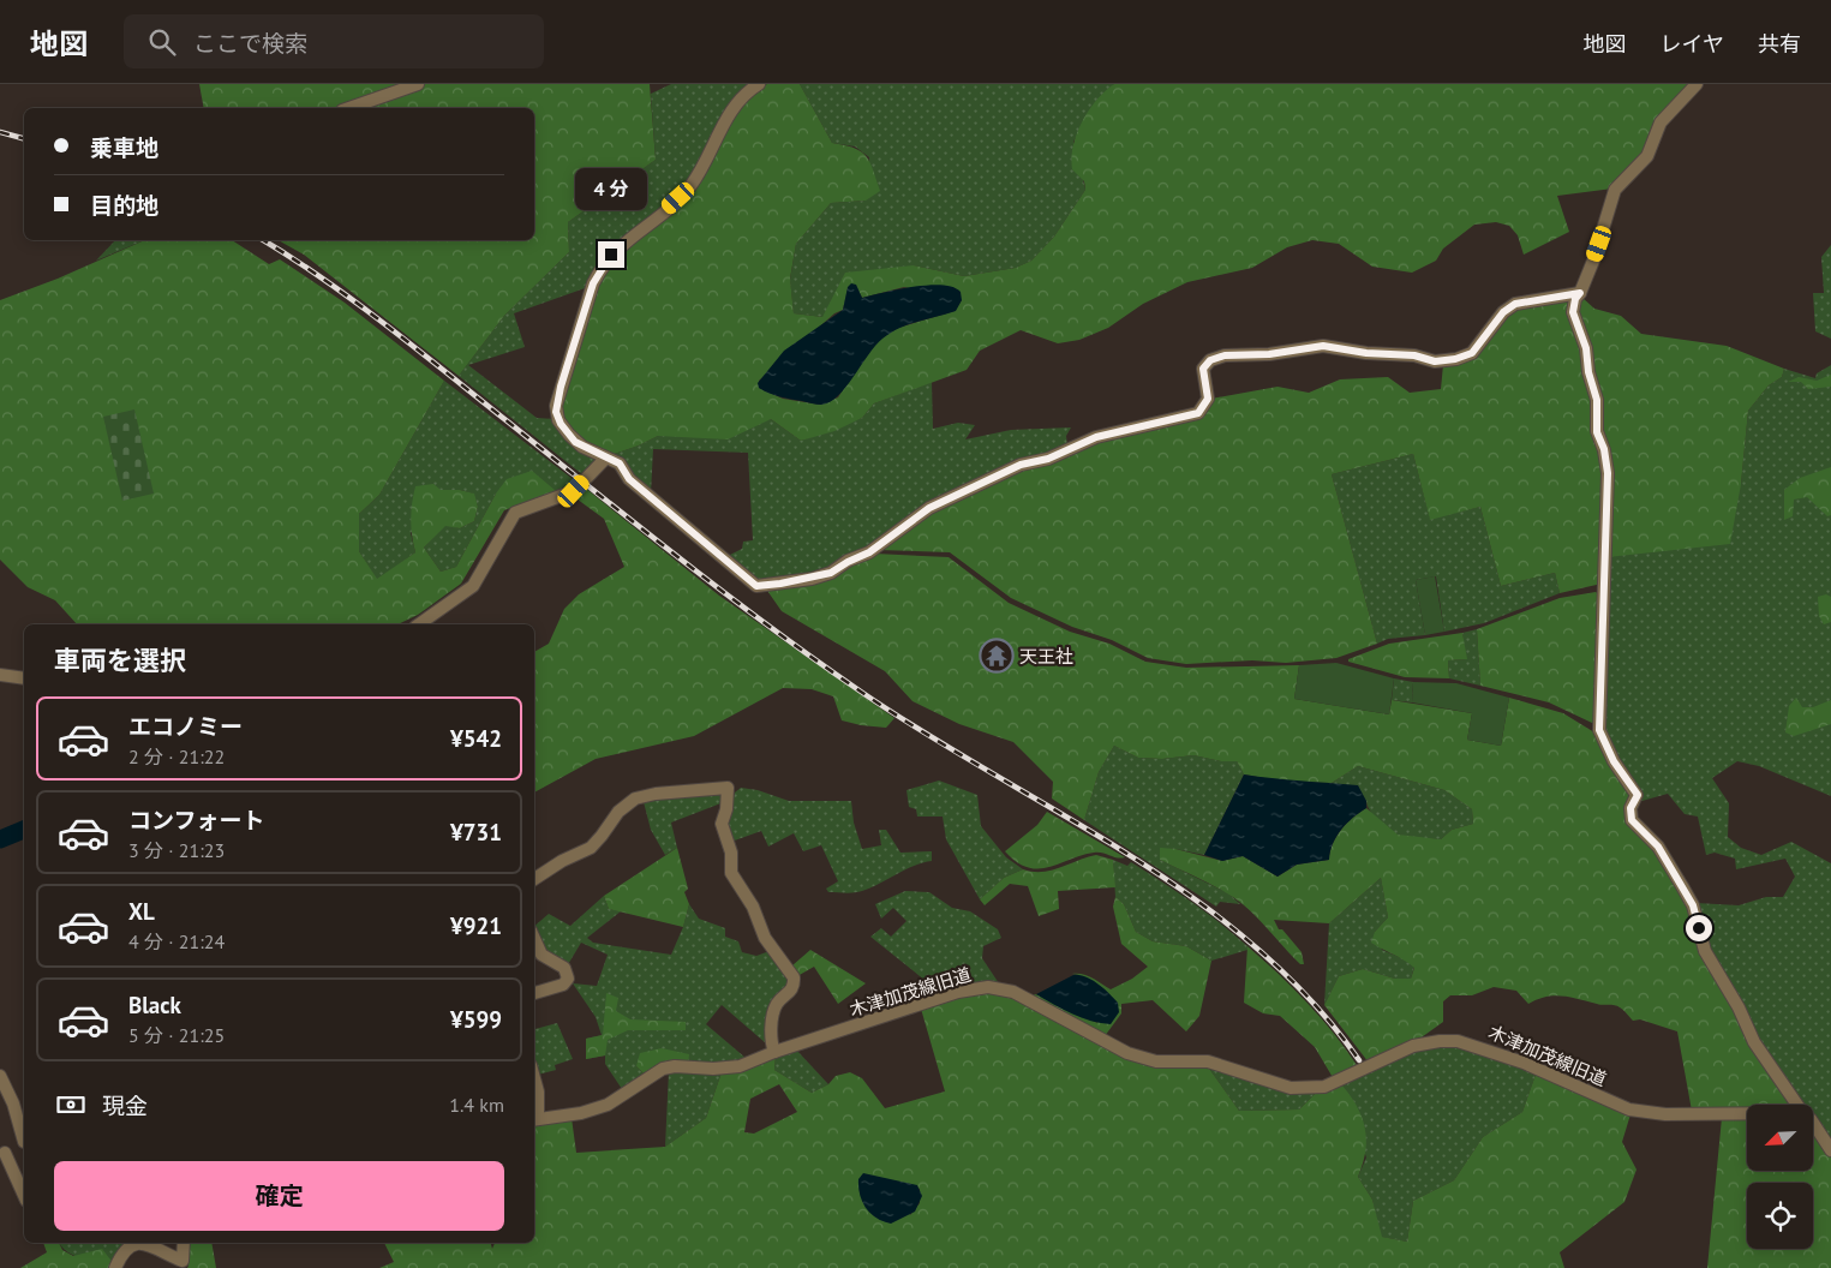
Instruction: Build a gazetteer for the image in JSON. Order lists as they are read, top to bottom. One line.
{"streets":{"street":["木津加茂線旧道"]},"places":{"temple":["天王社"]},"north":"bottom left","page":{"header":"地図","search":"ここで検索","nav":["地図","レイヤ","共有"],"banner":["乗車地","目的地"],"bubble":"4 分","heading":"車両を選択","list":[{"name":"エコノミー","note":"2 分 · 21:22","value":"¥542"},{"name":"コンフォート","note":"3 分 · 21:23","value":"¥731"},{"name":"XL","note":"4 分 · 21:24","value":"¥921"},{"name":"Black","note":"5 分 · 21:25","value":"¥599"}],"pay":["現金","1.4 km"],"buttons":"確定"}}
